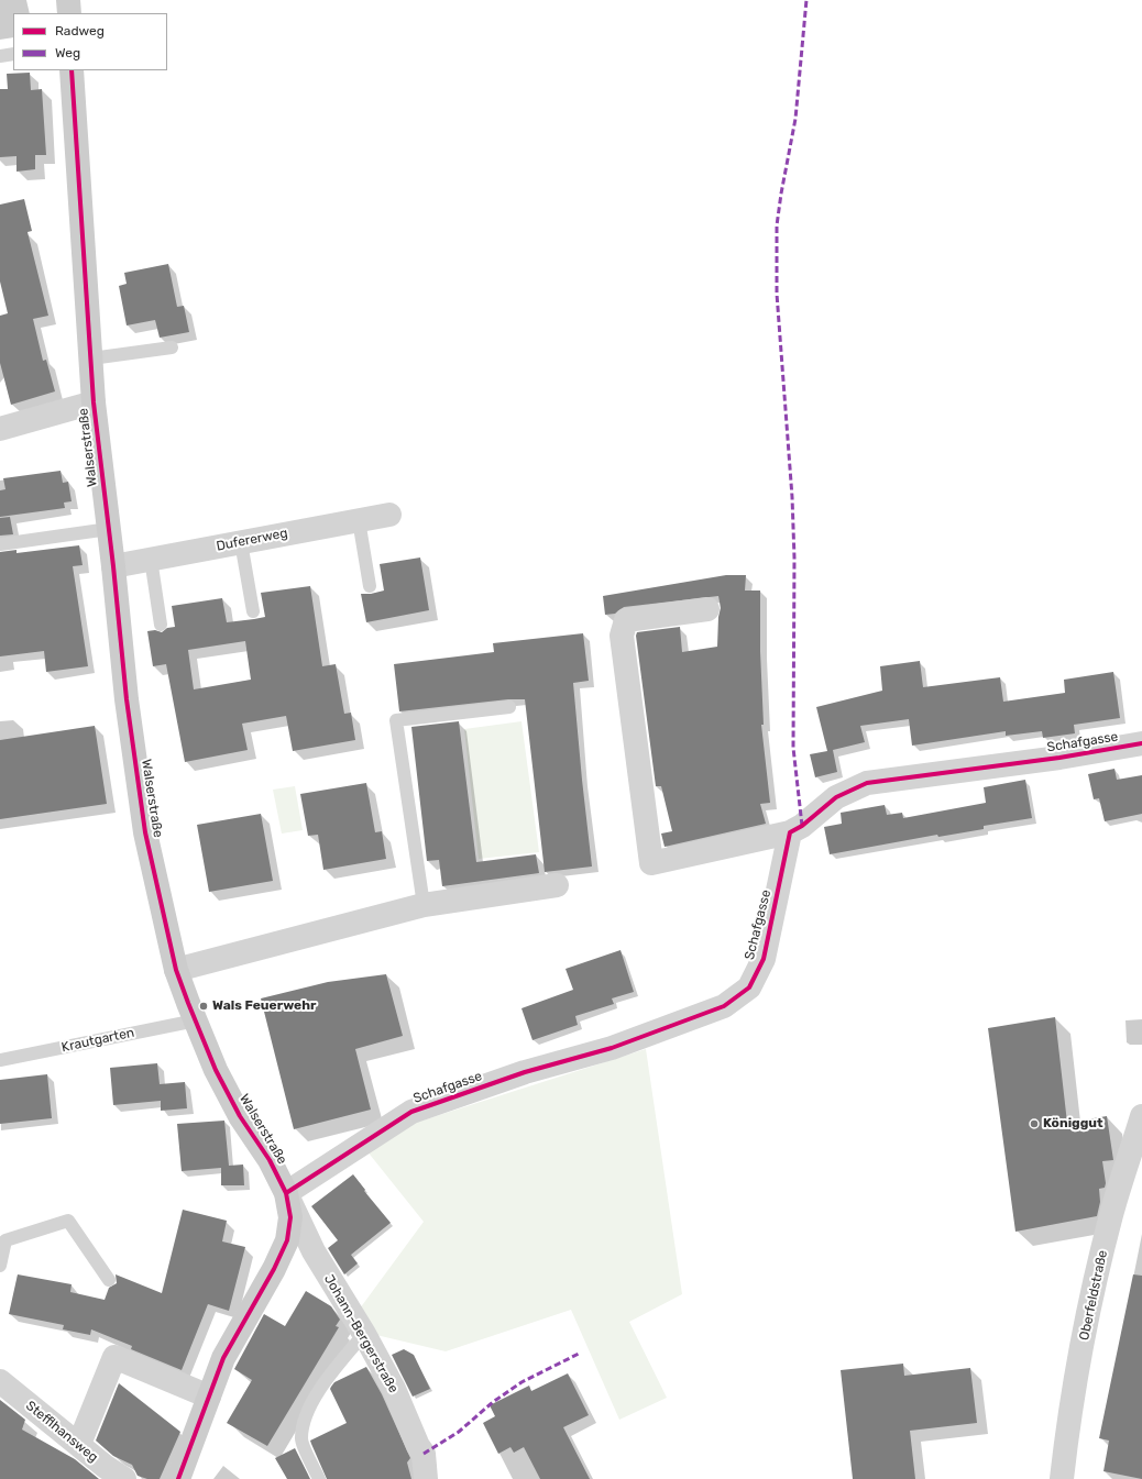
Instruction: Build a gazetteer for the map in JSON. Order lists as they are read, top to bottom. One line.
{"streets":{"street":["Walserstraße","Dufererweg","Schafgasse","Oberfeldstraße","Johann-Bergerstraße","Stefflhansweg"],"lane":["Krautgarten"]},"crossings":[["Walserstraße","Dufererweg"],["Walserstraße","Schafgasse"],["Walserstraße","Krautgarten"],["Walserstraße","Johann-Bergerstraße"],["Schafgasse","Johann-Bergerstraße"]],"places":["Wals Feuerwehr","Königgut"],"legend":["Radweg","Weg"]}
